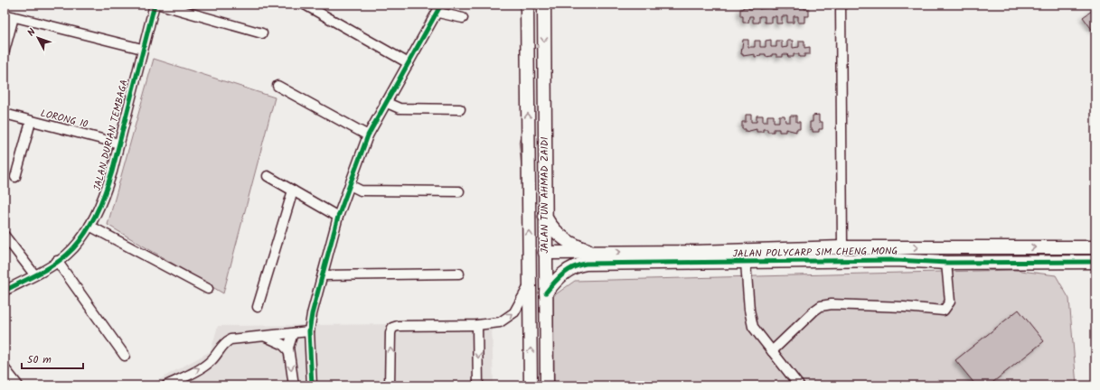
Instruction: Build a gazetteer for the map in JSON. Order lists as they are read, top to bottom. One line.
{"streets":{"street":["LORONG 10","JALAN DURIAN TEMBAGA","JALAN TUN AHMAD ZAIDI","JALAN POLYCARP SIM CHENG MONG"]},"crossings":[["LORONG 10","JALAN DURIAN TEMBAGA"],["JALAN TUN AHMAD ZAIDI","JALAN POLYCARP SIM CHENG MONG"]],"scale_bar":"50 m","north":"top left"}
